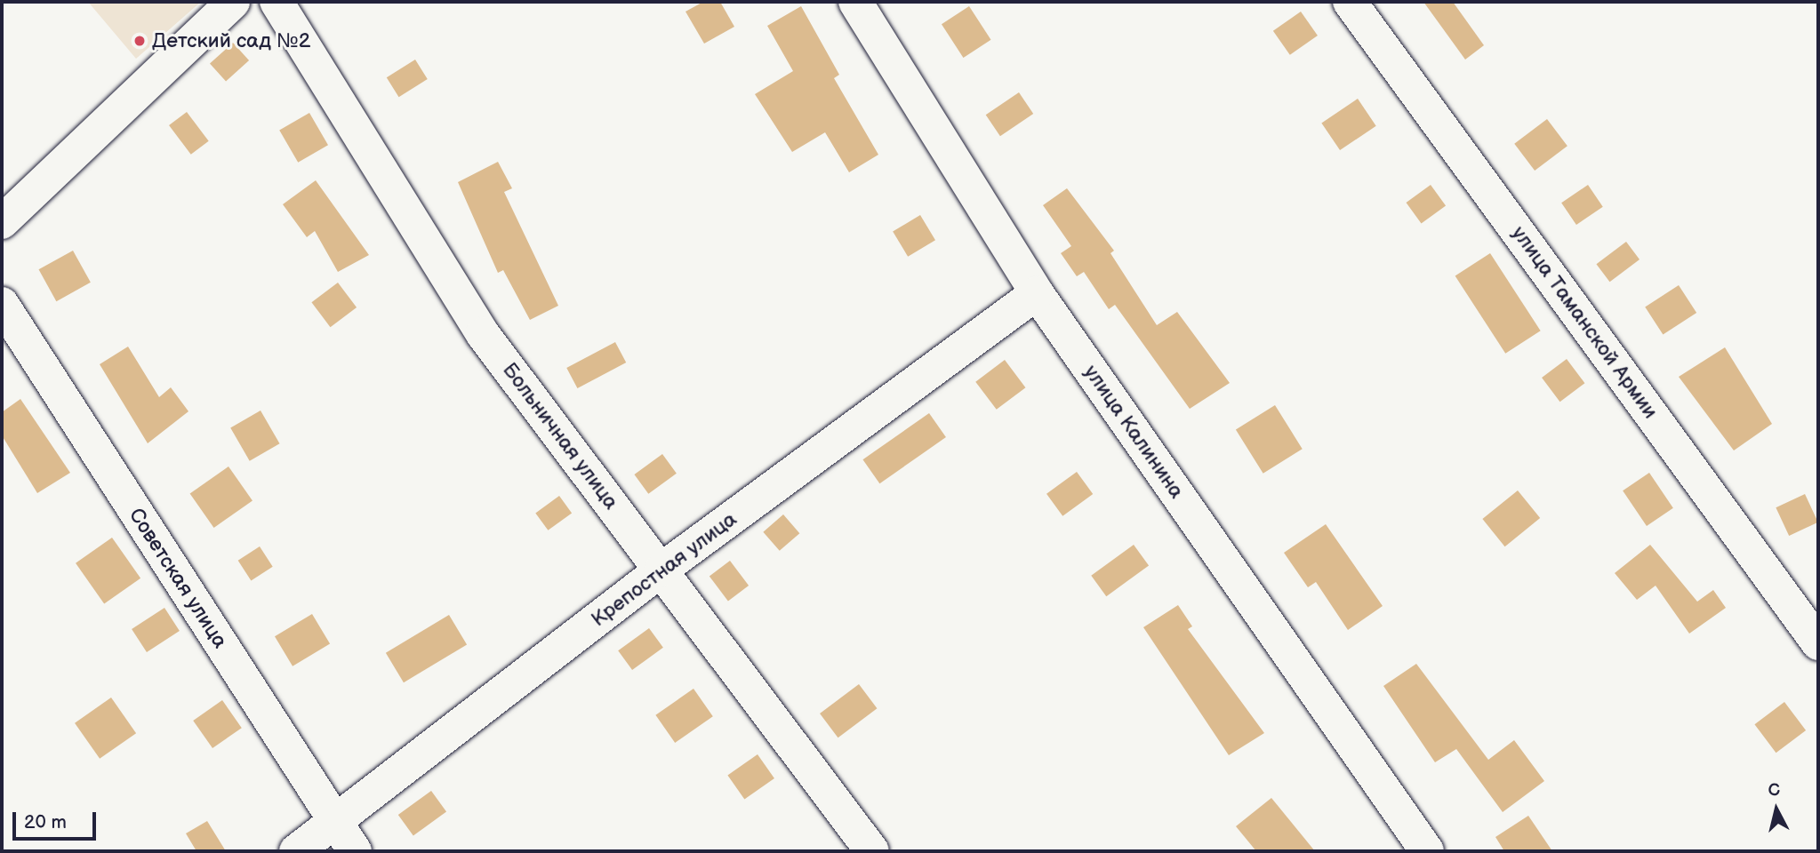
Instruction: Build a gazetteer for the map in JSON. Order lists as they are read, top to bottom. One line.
{"streets":{"street":["улица Таманской Армии","улица Калинина","Больничная улица","Крепостная улица","Советская улица"]},"crossings":[["улица Калинина","Крепостная улица"],["Больничная улица","Крепостная улица"],["Крепостная улица","Советская улица"]],"places":["Детский сад №2"],"scale_bar":"20 m","north":"top"}
